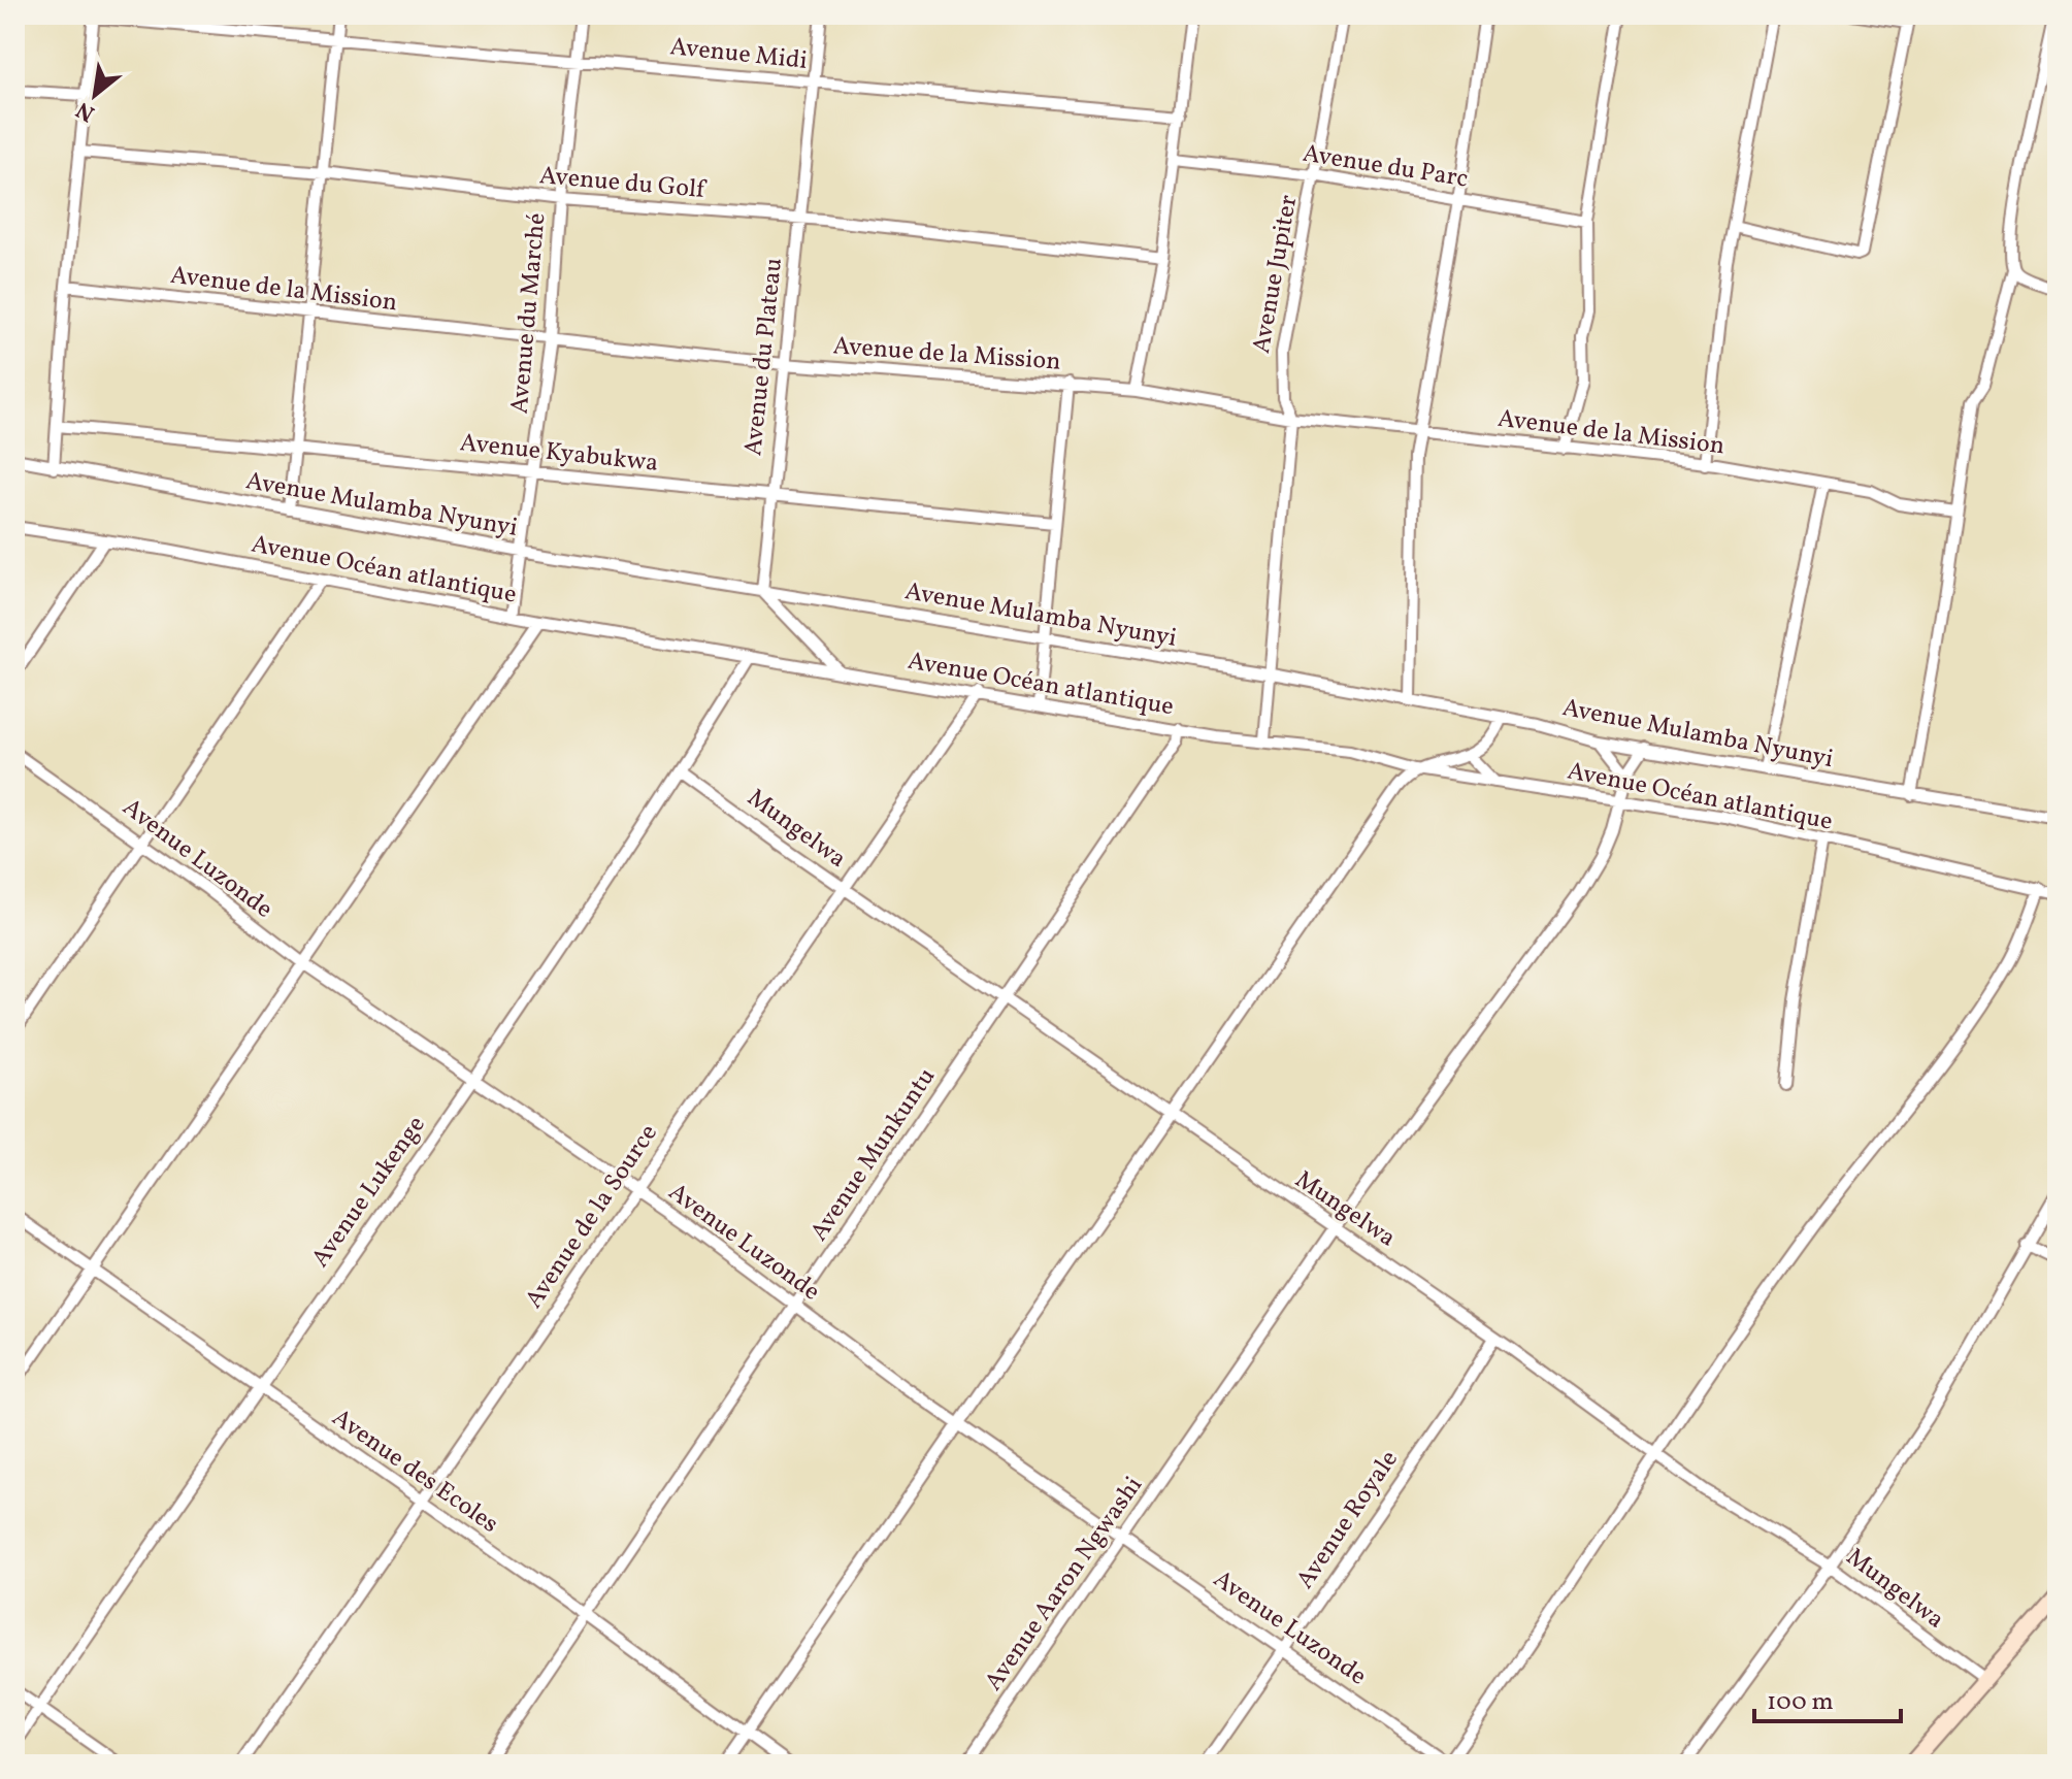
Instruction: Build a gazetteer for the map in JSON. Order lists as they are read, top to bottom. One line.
{"streets":{"street":["Avenue Midi","Avenue du Parc","Avenue du Golf","Avenue Jupiter","Avenue de la Mission","Avenue du Marché","Avenue du Plateau","Avenue Kyabukwa","Avenue Mulamba Nyunyi","Avenue Océan atlantique","Mungelwa","Avenue Luzonde","Avenue Munkuntu","Avenue Lukenge","Avenue de la Source","Avenue des Ecoles","Avenue Royale","Avenue Aaron Ngwashi"]},"crossings":[["Avenue Midi","Avenue du Marché"],["Avenue Midi","Avenue du Plateau"],["Avenue du Parc","Avenue Jupiter"],["Avenue du Golf","Avenue du Marché"],["Avenue du Golf","Avenue du Plateau"],["Avenue Jupiter","Avenue de la Mission"],["Avenue Jupiter","Avenue Mulamba Nyunyi"],["Avenue Jupiter","Avenue Océan atlantique"],["Avenue de la Mission","Avenue du Marché"],["Avenue de la Mission","Avenue du Plateau"],["Avenue du Marché","Avenue Kyabukwa"],["Avenue du Marché","Avenue Mulamba Nyunyi"],["Avenue du Marché","Avenue Océan atlantique"],["Avenue du Plateau","Avenue Kyabukwa"],["Avenue du Plateau","Avenue Mulamba Nyunyi"],["Avenue Océan atlantique","Avenue Munkuntu"],["Avenue Océan atlantique","Avenue Lukenge"],["Avenue Océan atlantique","Avenue de la Source"],["Avenue Océan atlantique","Avenue Aaron Ngwashi"],["Mungelwa","Avenue Munkuntu"],["Mungelwa","Avenue Lukenge"],["Mungelwa","Avenue de la Source"],["Mungelwa","Avenue Royale"],["Mungelwa","Avenue Aaron Ngwashi"],["Avenue Luzonde","Avenue Munkuntu"],["Avenue Luzonde","Avenue Lukenge"],["Avenue Luzonde","Avenue de la Source"],["Avenue Luzonde","Avenue Royale"],["Avenue Luzonde","Avenue Aaron Ngwashi"],["Avenue Munkuntu","Avenue des Ecoles"],["Avenue Lukenge","Avenue des Ecoles"],["Avenue de la Source","Avenue des Ecoles"]],"scale_bar":"100 m","north":"bottom left"}
